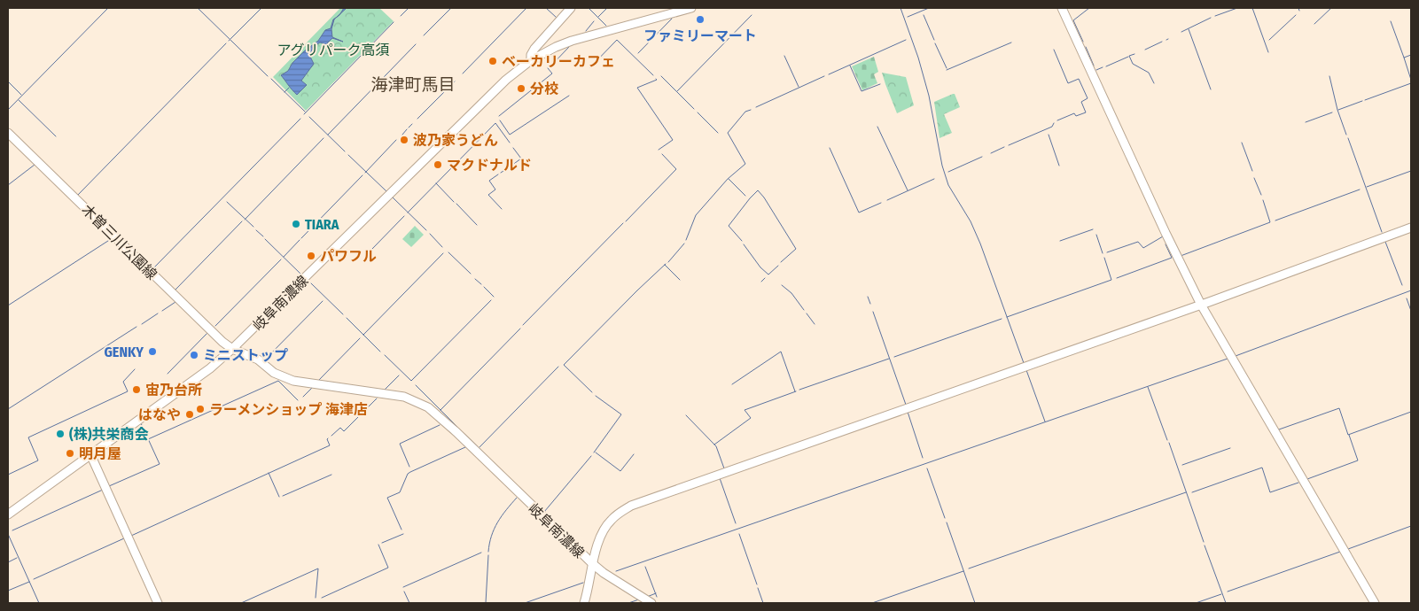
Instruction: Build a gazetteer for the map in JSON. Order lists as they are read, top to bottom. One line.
{"streets":{"street":["木曽三川公園線","岐阜南濃線"]},"crossings":[["木曽三川公園線","岐阜南濃線"]],"districts":["海津町馬目"],"parks":["アグリパーク高須"],"places":["ファミリーマート","ベーカリーカフェ","分校","波乃家うどん","マクドナルド","TIARA","パワフル","GENKY","ミニストップ","宙乃台所","ラーメンショップ 海津店","はなや","(株)共栄商会","明月屋"]}
